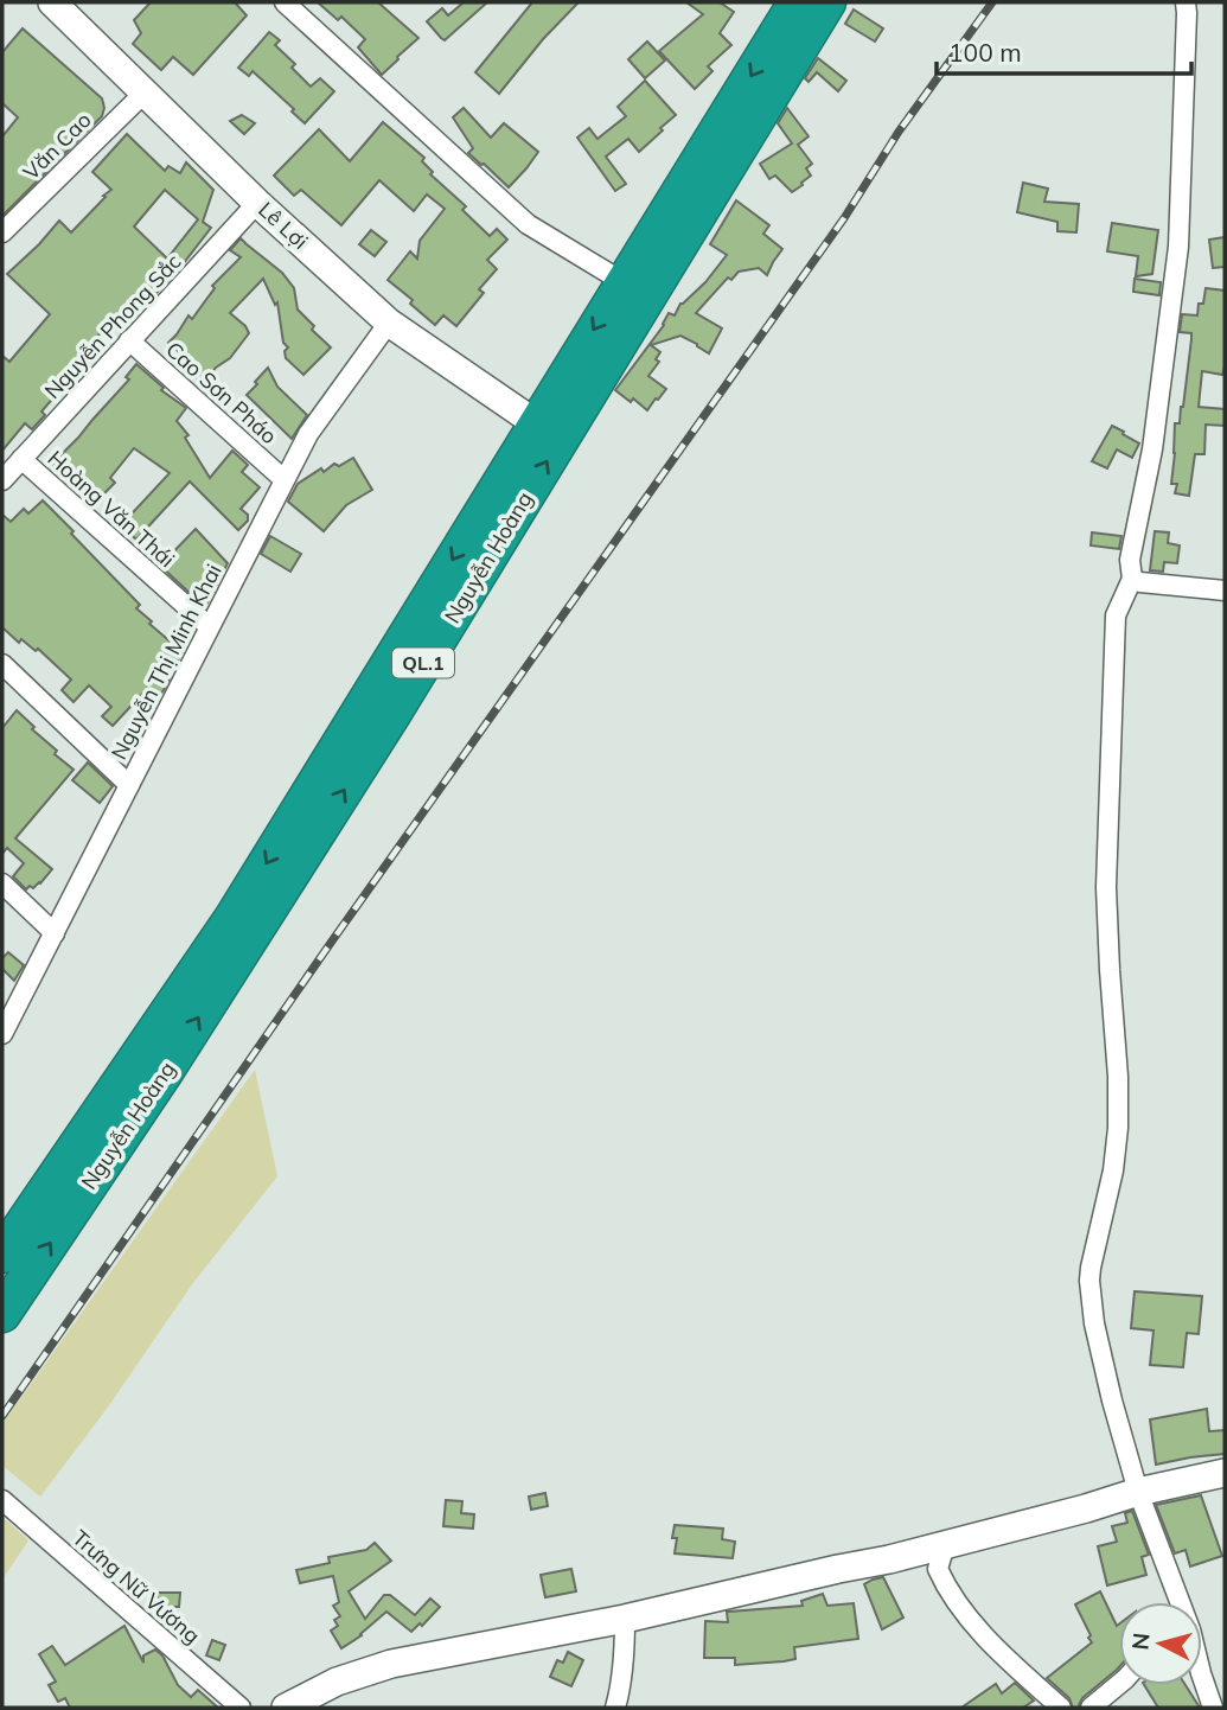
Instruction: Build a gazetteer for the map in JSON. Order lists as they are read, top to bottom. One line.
{"streets":{"highway":["Nguyễn Hoàng","QL.1"],"street":["Văn Cao","Lê Lợi","Nguyễn Phong Sắc","Cao Sơn Pháo","Hoàng Văn Thái","Nguyễn Thị Minh Khai","Trưng Nữ Vương"]},"crossings":[["Văn Cao","Lê Lợi"],["Lê Lợi","Nguyễn Phong Sắc"],["Lê Lợi","Nguyễn Hoàng"],["Lê Lợi","Nguyễn Thị Minh Khai"],["Nguyễn Phong Sắc","Cao Sơn Pháo"],["Nguyễn Phong Sắc","Hoàng Văn Thái"],["Cao Sơn Pháo","Nguyễn Thị Minh Khai"],["Hoàng Văn Thái","Nguyễn Thị Minh Khai"]],"scale_bar":"100 m","north":"left"}
